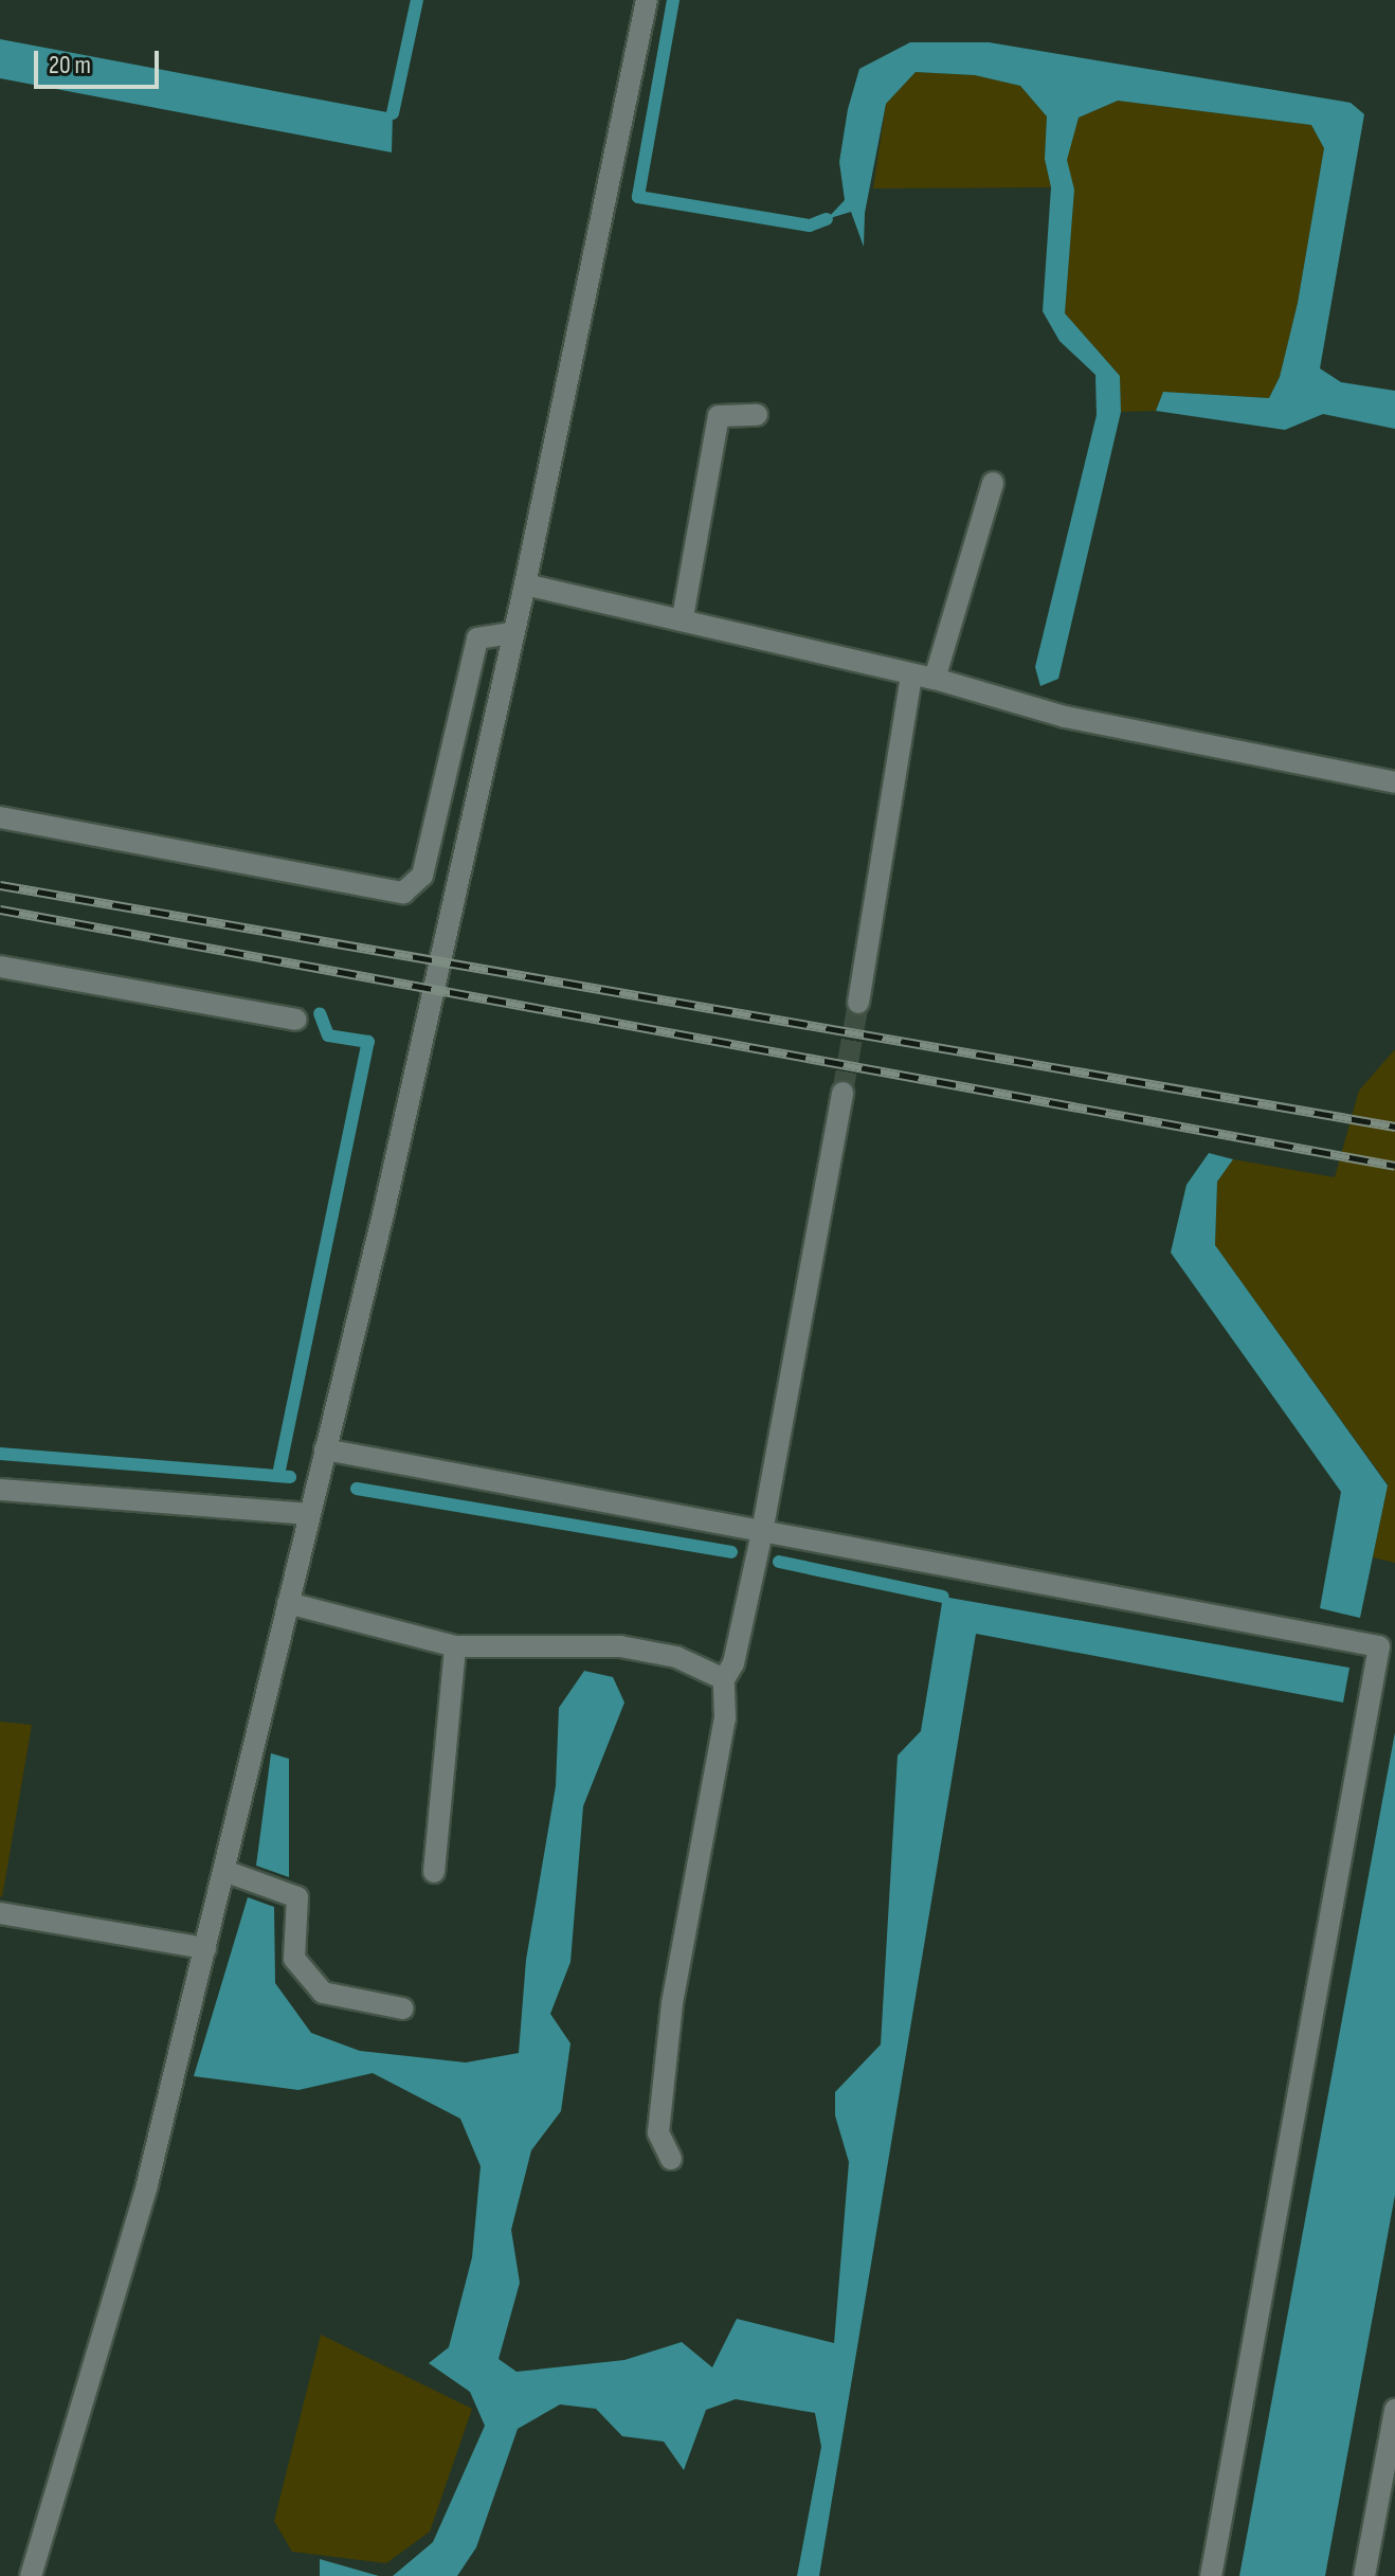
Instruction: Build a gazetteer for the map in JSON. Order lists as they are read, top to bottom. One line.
{"scale_bar":"20 m"}
